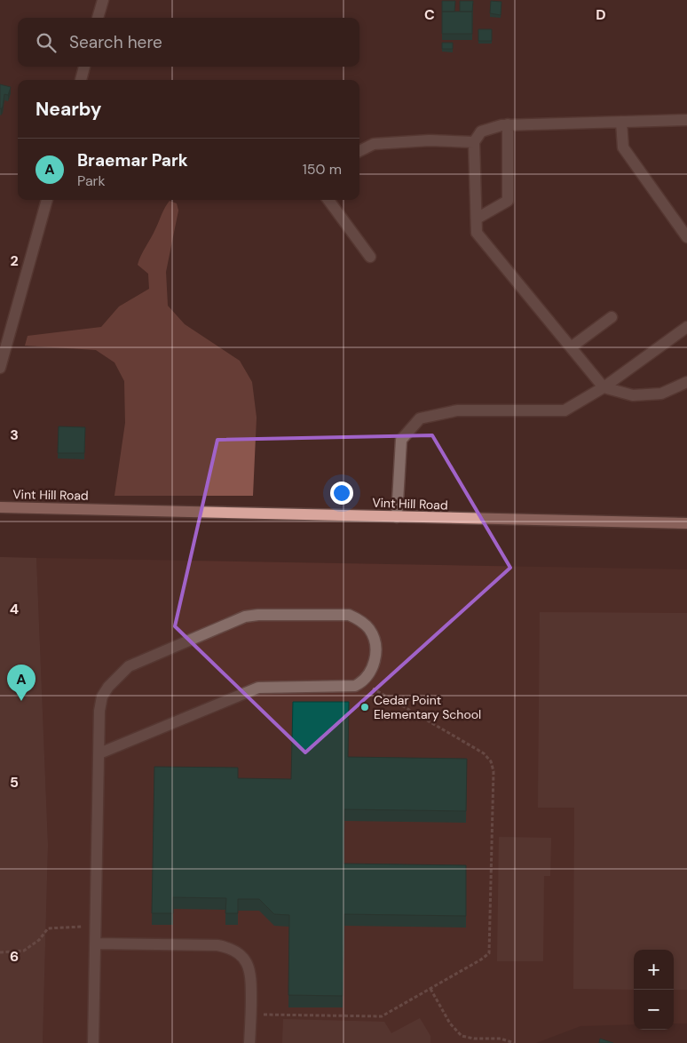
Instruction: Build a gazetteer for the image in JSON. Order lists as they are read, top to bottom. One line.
{"streets":{"main road":["Vint Hill Road"]},"places":["Cedar Point Elementary School"],"page":{"search":"Search here","heading":"Nearby","list":[{"mark":"A","name":"Braemar Park","note":"Park","value":"150 m"}],"pins":"A","map_buttons":["+","−"]},"grid":{"columns":["C","D"],"rows":["2","3","4","5","6"]}}
